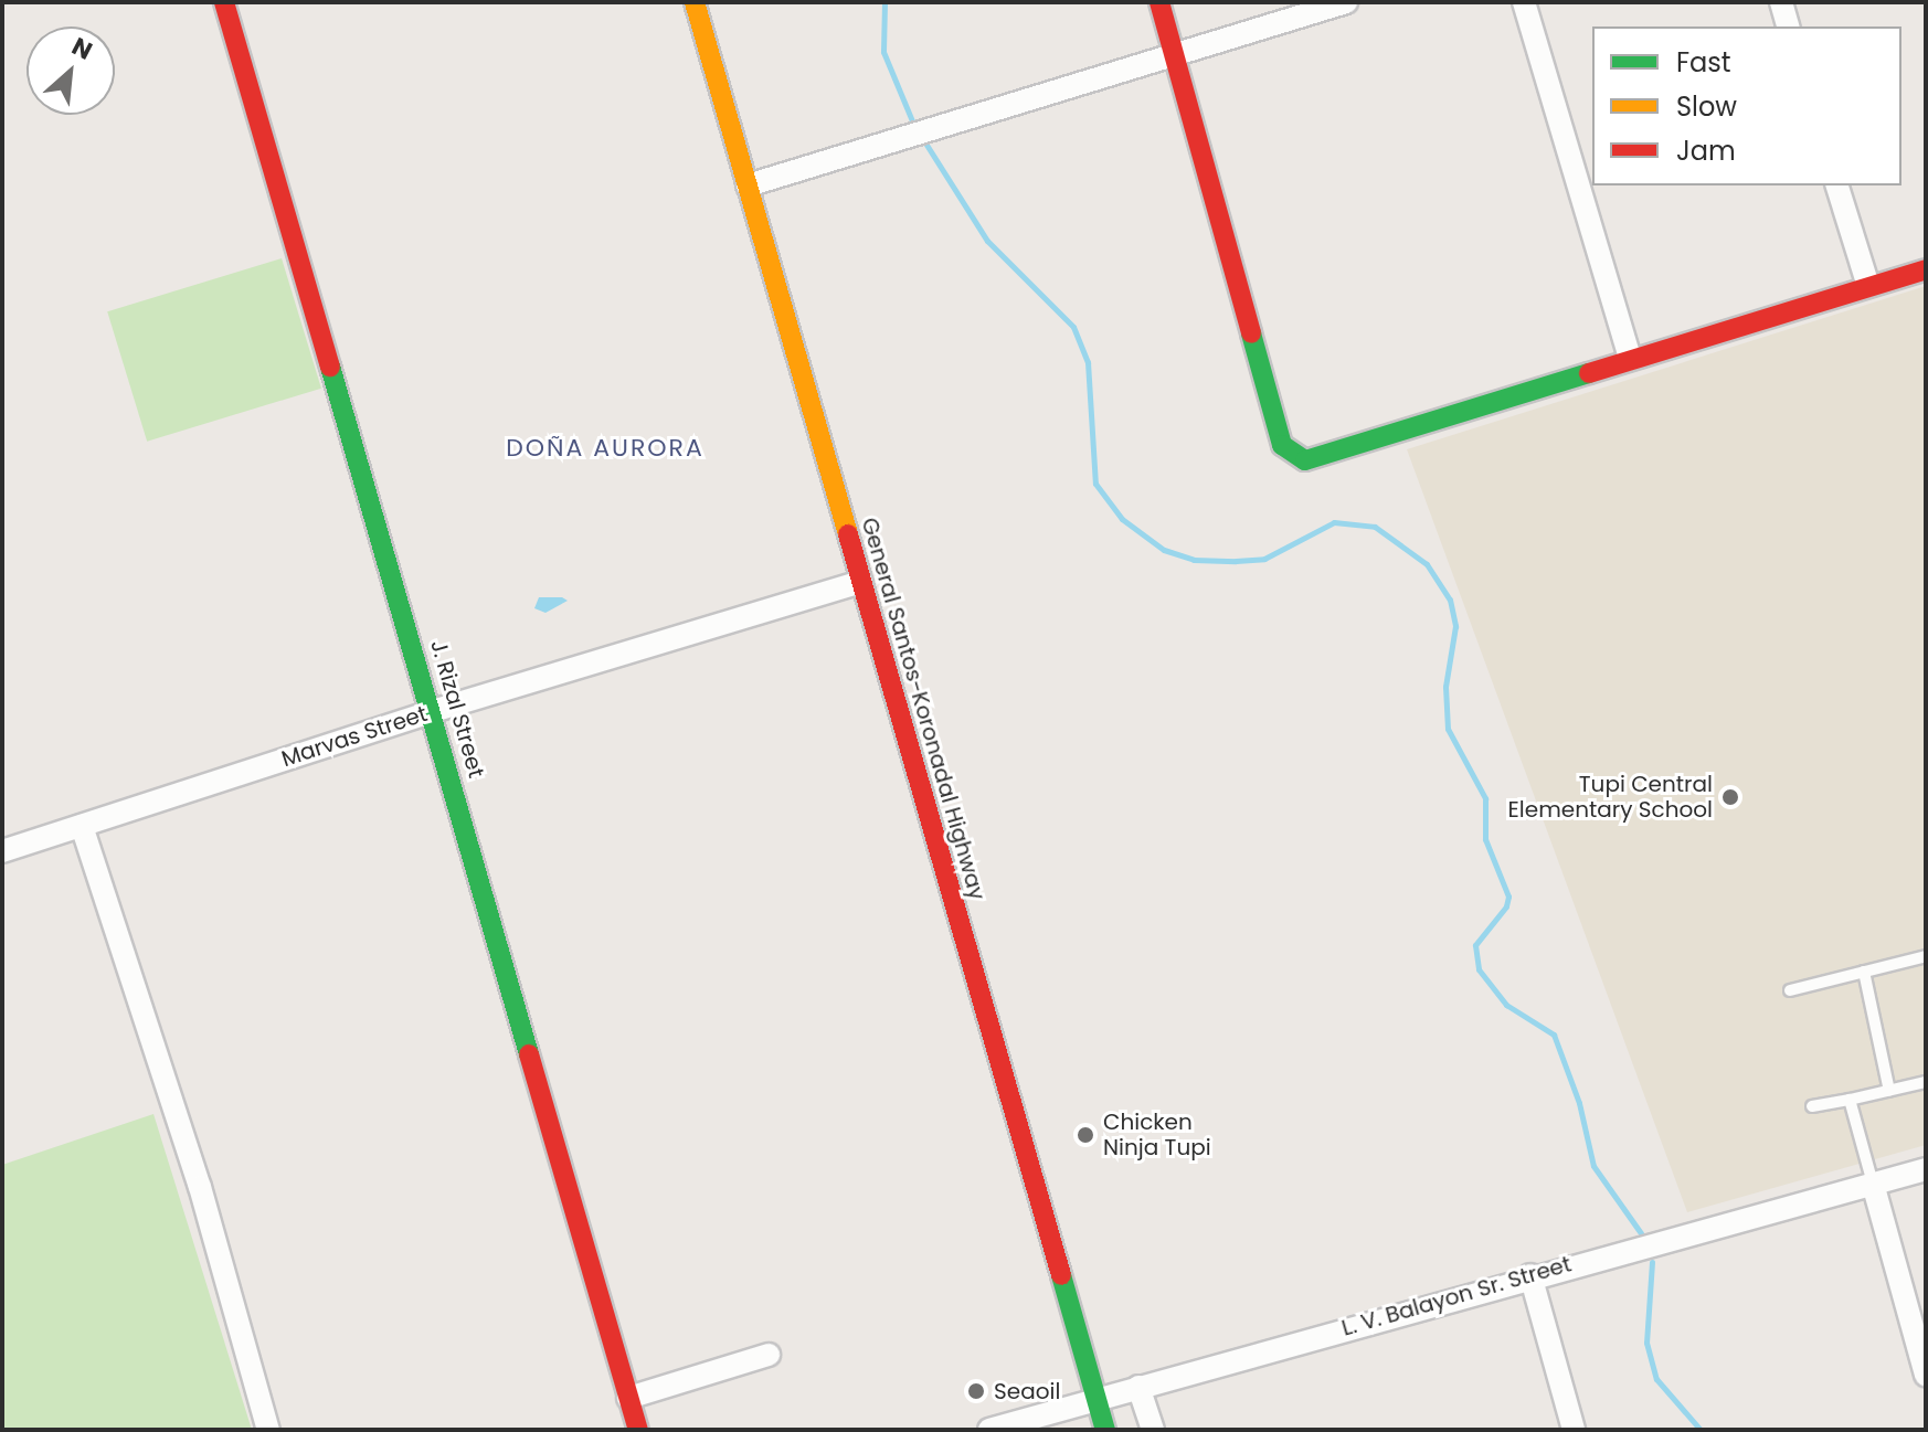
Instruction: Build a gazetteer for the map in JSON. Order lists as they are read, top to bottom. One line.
{"streets":{"main road":["J. Rizal Street","General Santos-Koronadal Highway"],"street":["Marvas Street","L. V. Balayon Sr. Street"]},"crossings":[["J. Rizal Street","Marvas Street"],["General Santos-Koronadal Highway","Marvas Street"],["General Santos-Koronadal Highway","L. V. Balayon Sr. Street"]],"districts":["DOÑA AURORA"],"places":["Tupi Central Elementary School","Chicken Ninja Tupi","Seaoil"],"legend":["Fast","Slow","Jam"],"north":"top right"}
